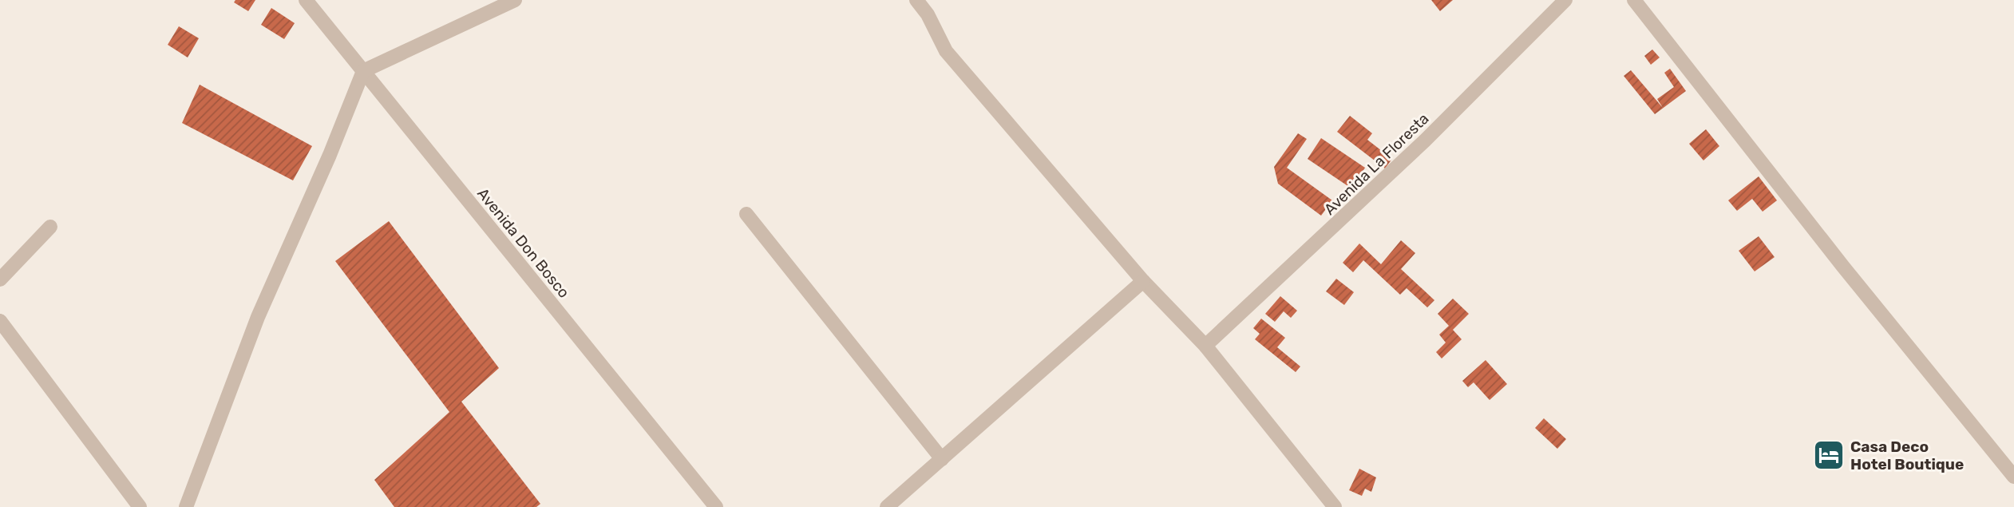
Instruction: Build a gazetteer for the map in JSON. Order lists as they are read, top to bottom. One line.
{"streets":{"street":["Avenida La Floresta","Avenida Don Bosco"]},"places":{"hotel":["Casa Deco Hotel Boutique"]}}
